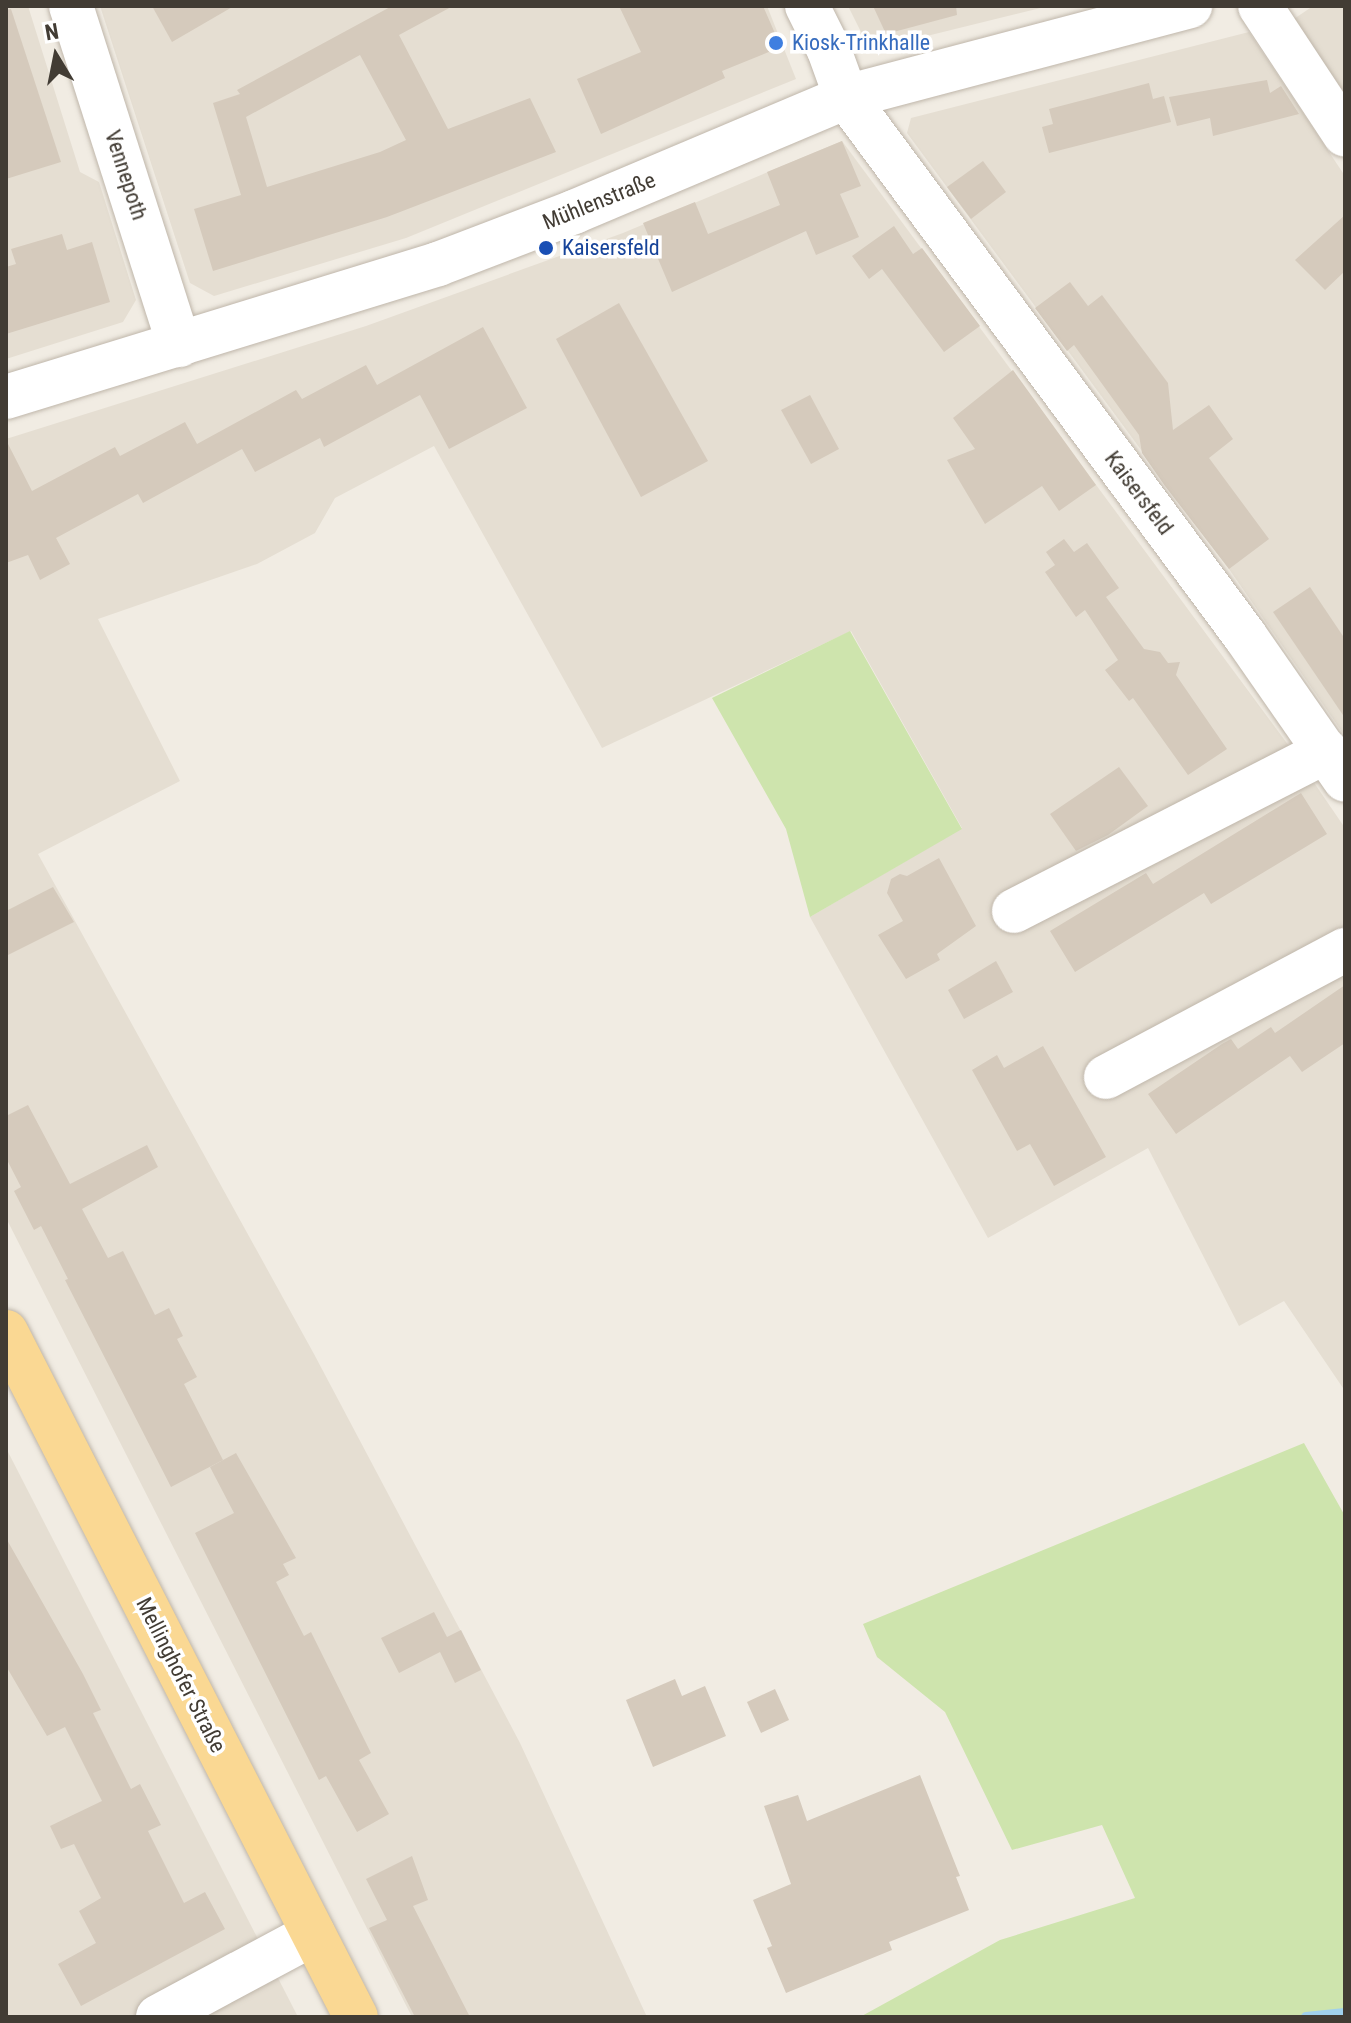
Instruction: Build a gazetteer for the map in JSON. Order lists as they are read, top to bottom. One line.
{"streets":{"main road":["Mellinghofer Straße"],"street":["Vennepoth","Mühlenstraße","Kaisersfeld"]},"crossings":[["Vennepoth","Mühlenstraße"],["Mühlenstraße","Kaisersfeld"]],"places":["Kiosk-Trinkhalle","Kaisersfeld"],"north":"top"}
